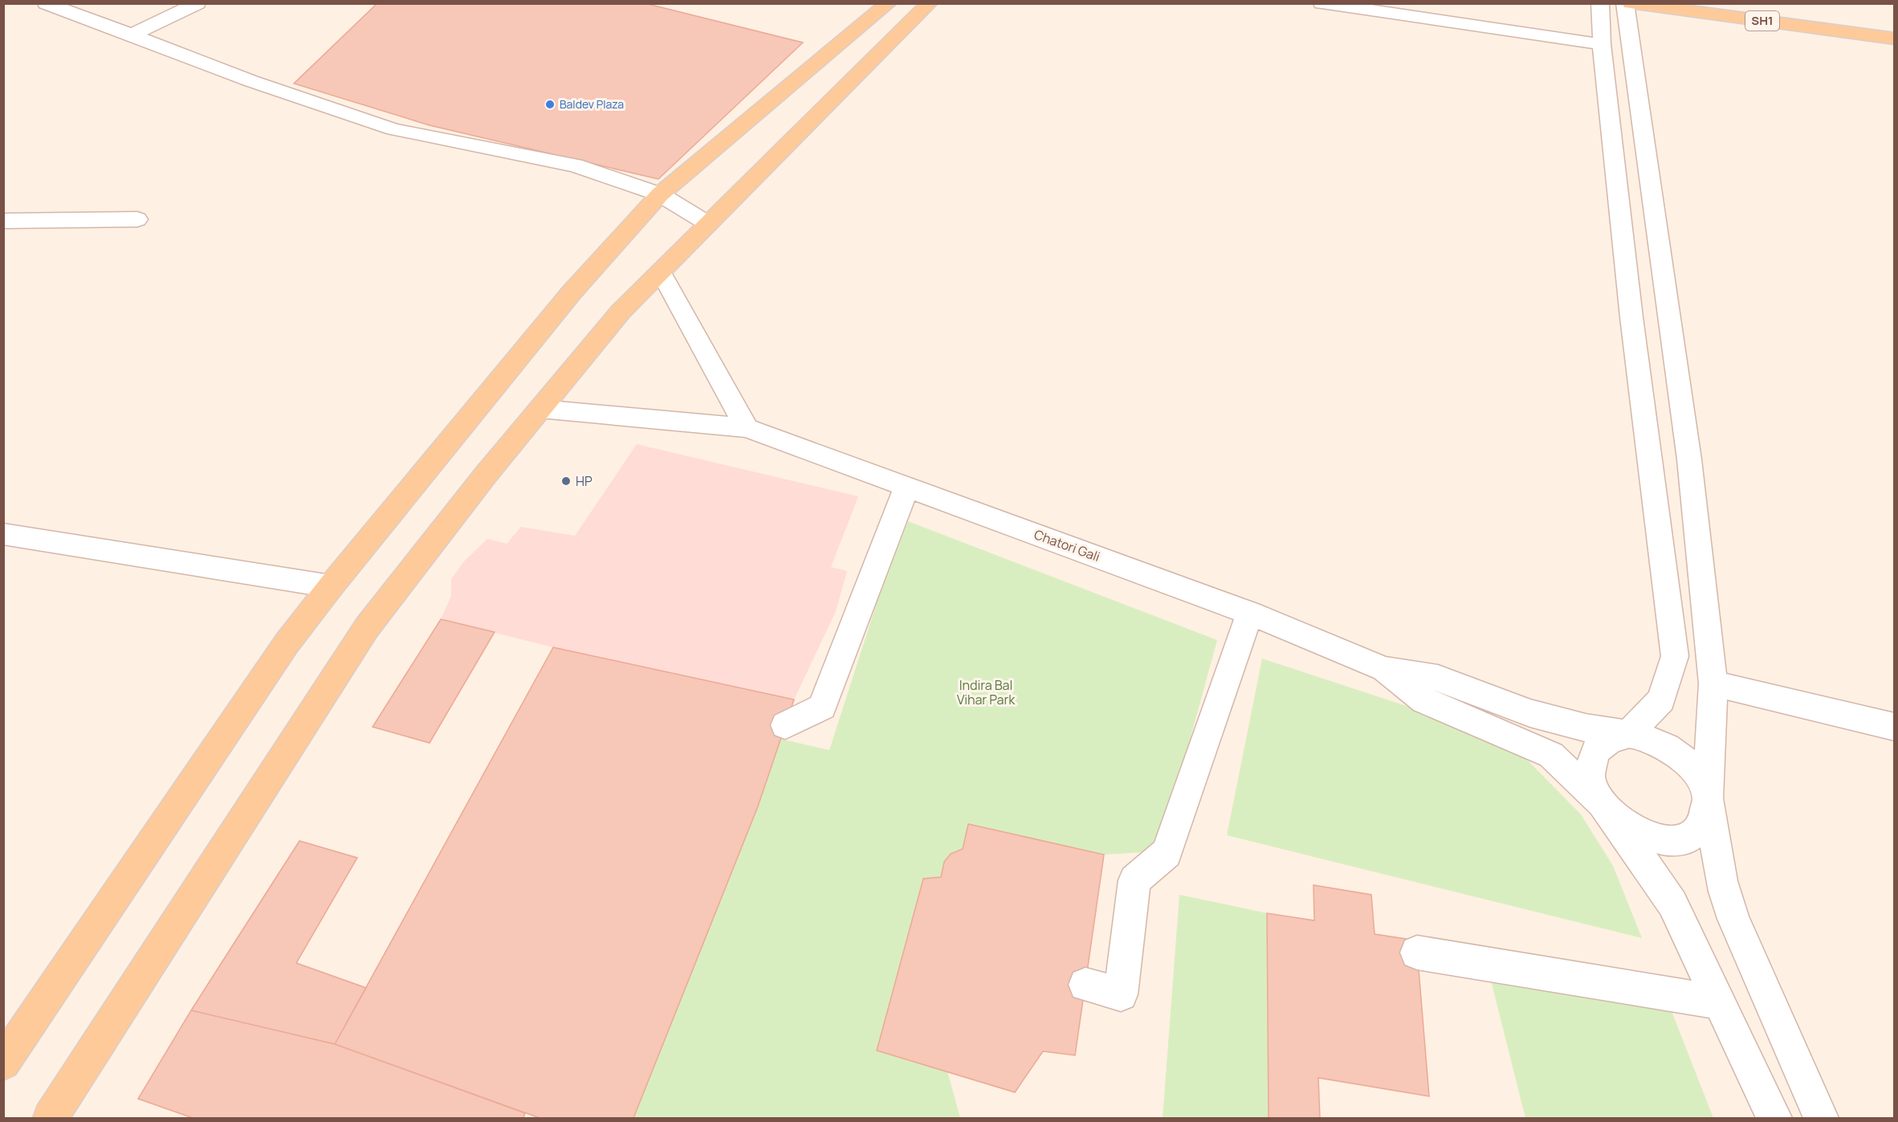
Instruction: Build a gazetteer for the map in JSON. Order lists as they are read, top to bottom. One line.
{"streets":{"main road":["SH1"],"street":["Chatori Gali"]},"parks":["Indira Bal Vihar Park"],"places":["Baldev Plaza","HP"]}
